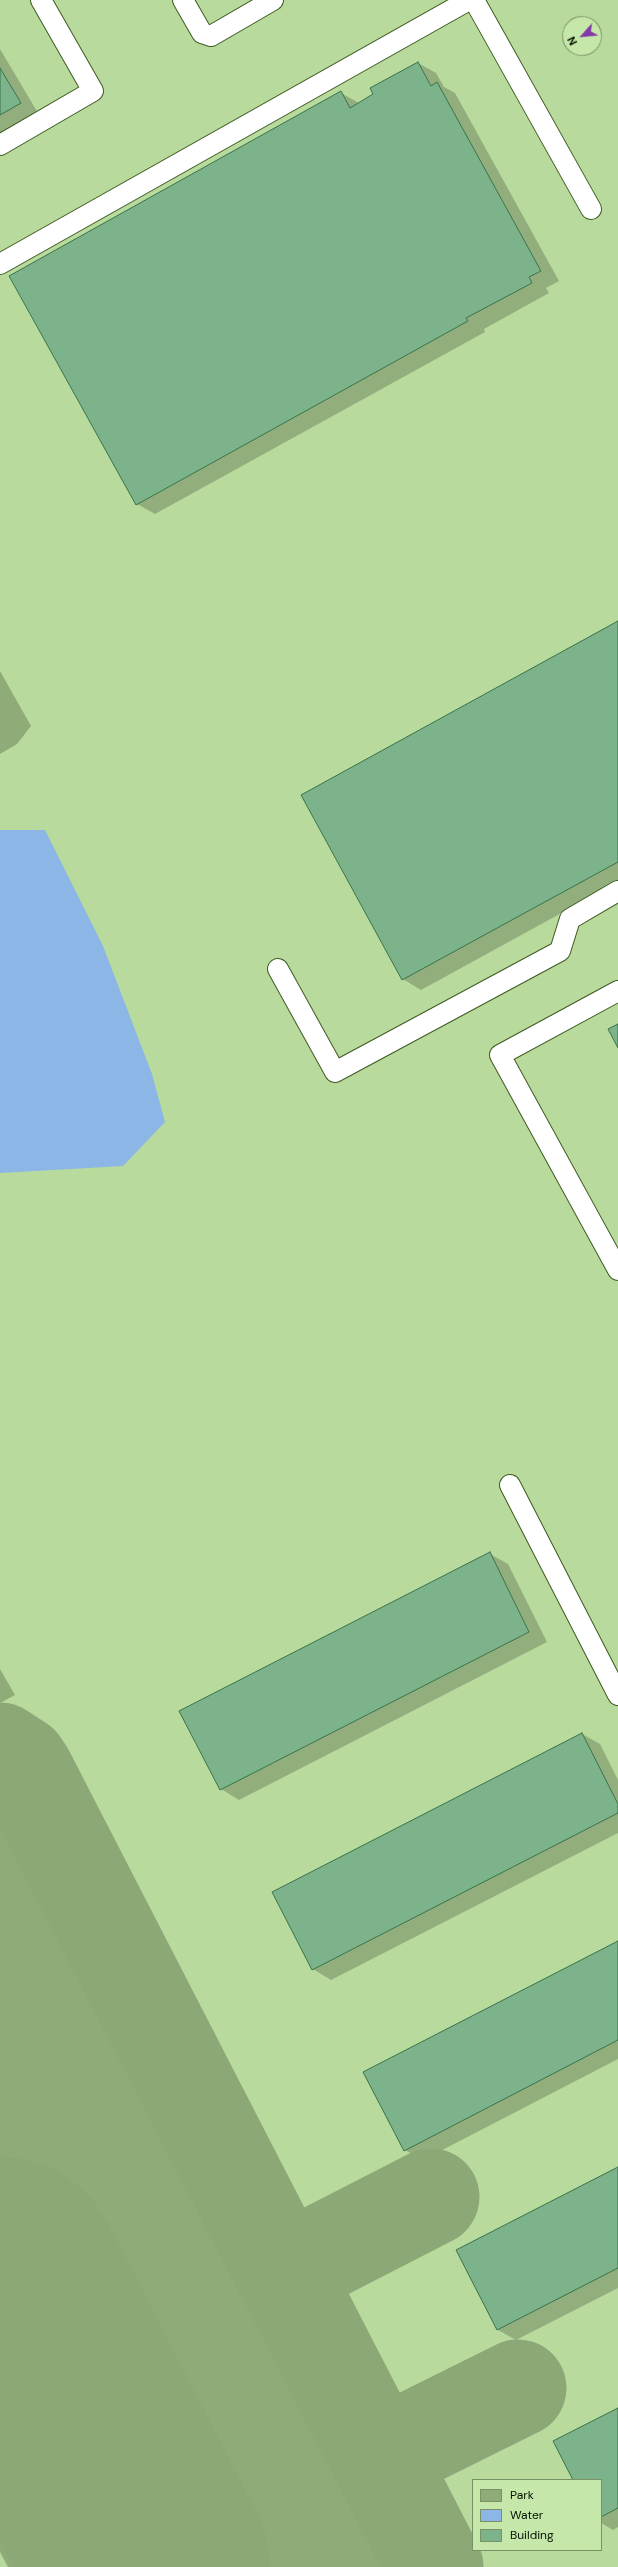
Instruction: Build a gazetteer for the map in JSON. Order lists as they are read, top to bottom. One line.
{"legend":["Park","Water","Building"],"north":"bottom left"}
